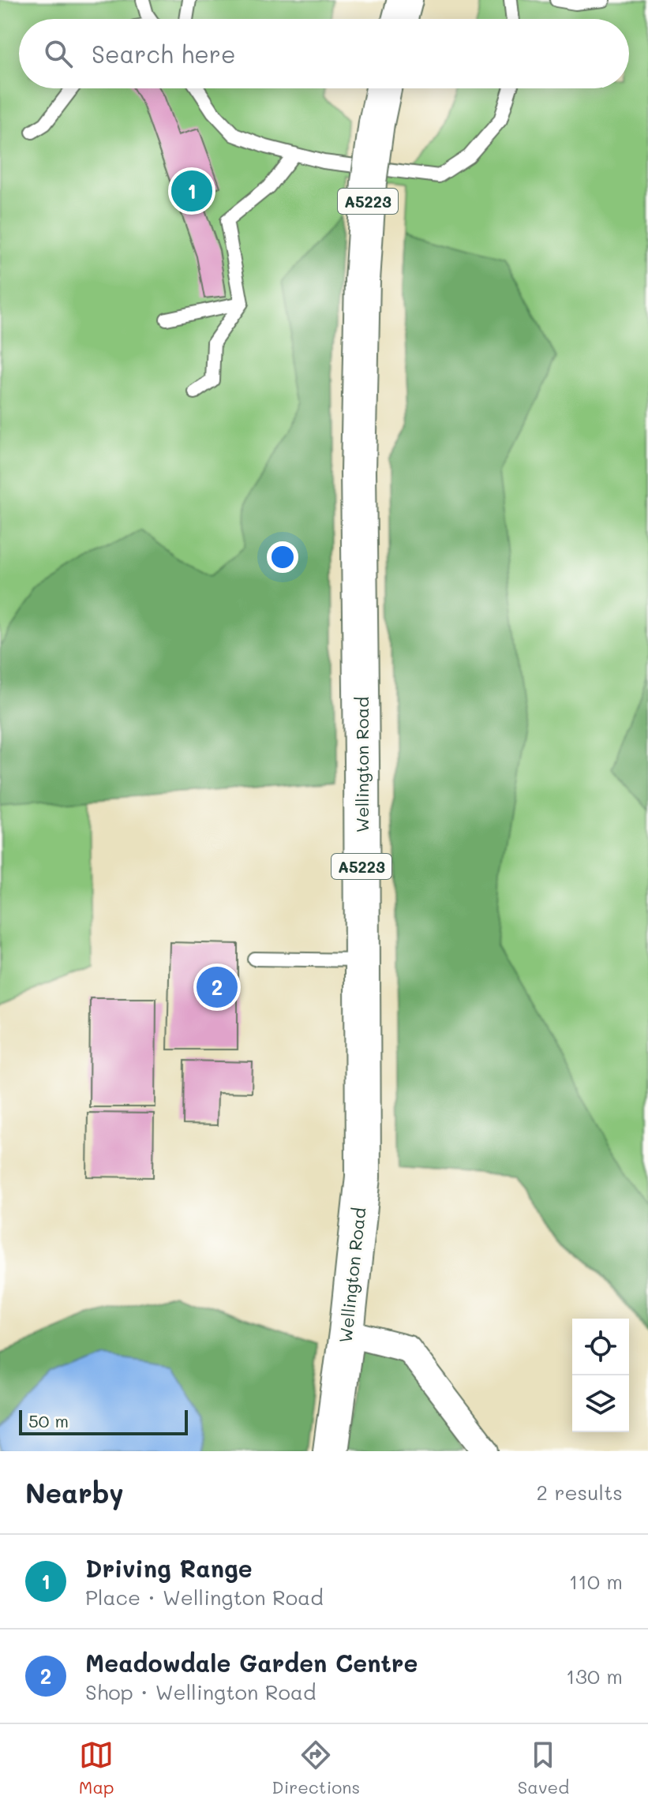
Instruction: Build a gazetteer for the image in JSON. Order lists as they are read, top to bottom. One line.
{"streets":{"main road":["A5223","Wellington Road"]},"scale_bar":"50 m","page":{"search":"Search here","pins":["1","2"],"scale":"50 m","heading":["Nearby","2 results"],"list":[{"mark":"1","name":"Driving Range","note":"Place · Wellington Road","value":"110 m"},{"mark":"2","name":"Meadowdale Garden Centre","note":"Shop · Wellington Road","value":"130 m"}],"nav":["Map","Directions","Saved"]}}
